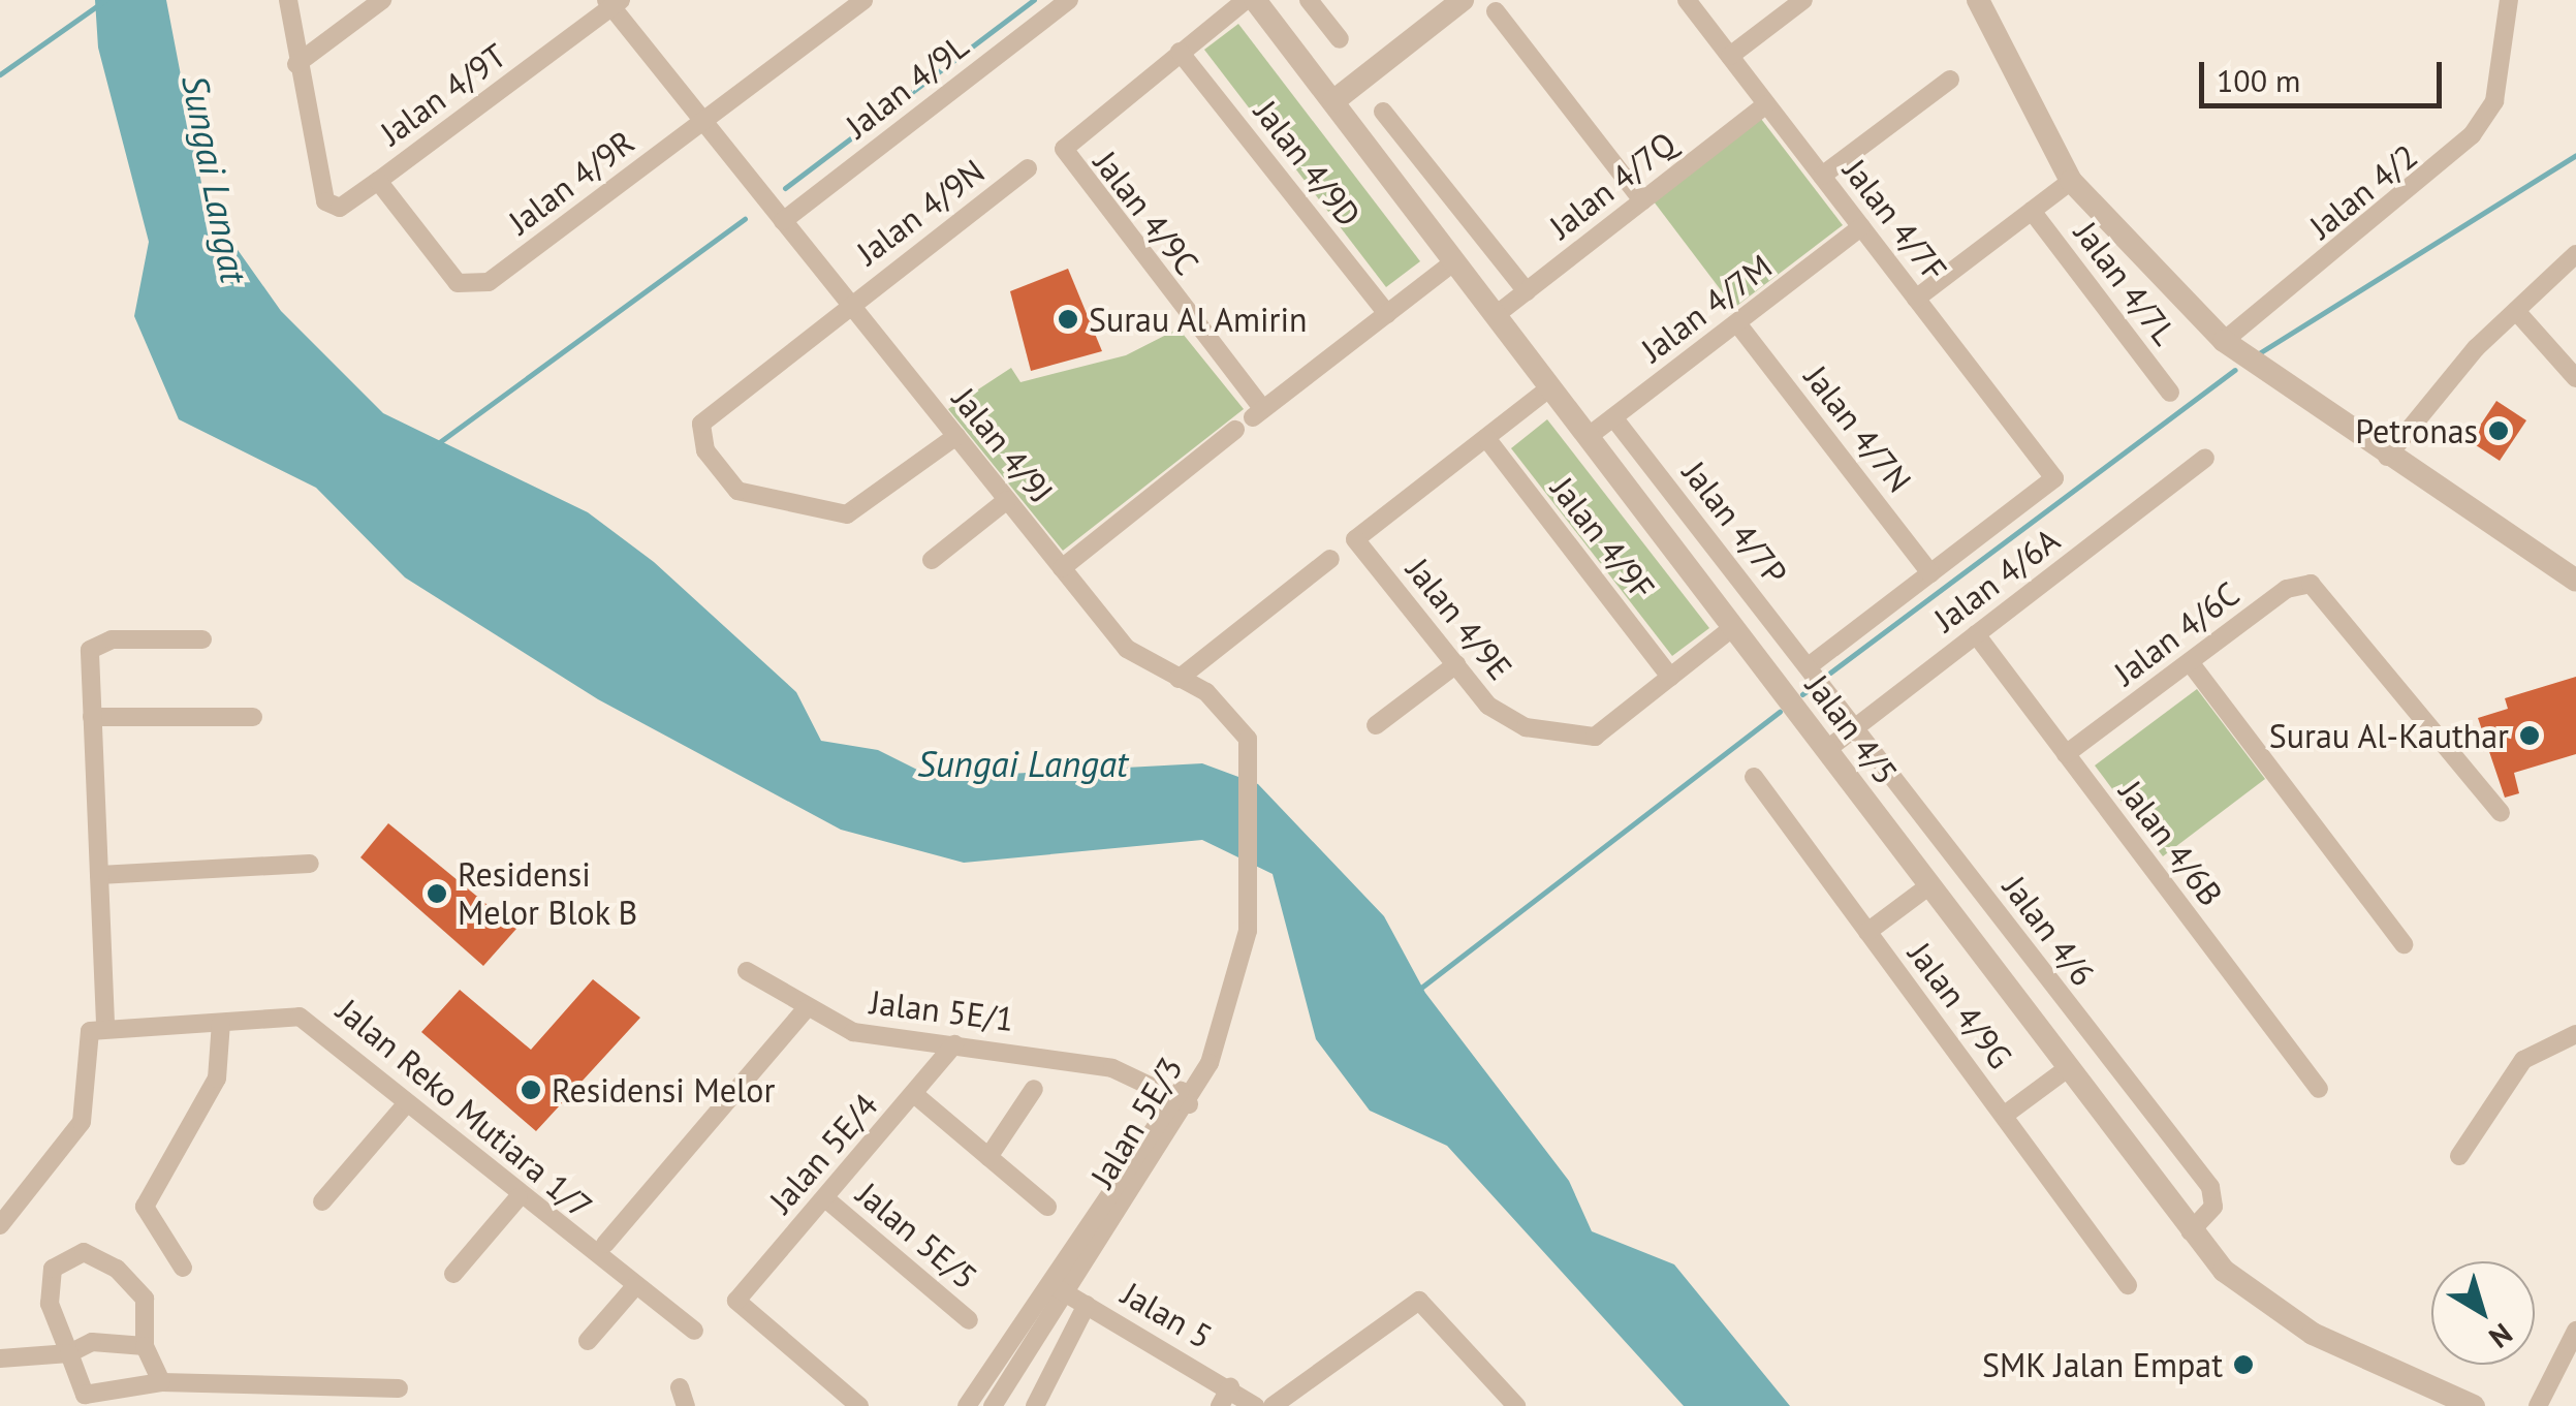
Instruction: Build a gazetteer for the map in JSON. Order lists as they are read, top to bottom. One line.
{"streets":{"street":["Jalan 4/9L","Jalan 4/9T","Jalan 4/9D","Jalan 4/9R","Jalan 4/7Q","Jalan 4/2","Jalan 4/9N","Jalan 4/9C","Jalan 4/7F","Jalan 4/7L","Jalan 4/7M","Jalan 4/7N","Jalan 4/9J","Jalan 4/7P","Jalan 4/9F","Jalan 4/6A","Jalan 4/9E","Jalan 4/6C","Jalan 4/5","Jalan 4/6B","Jalan 4/6","Jalan 4/9G","Jalan 5E/1","Jalan Reko Mutiara 1/7","Jalan 5E/3","Jalan 5E/4","Jalan 5E/5","Jalan 5"]},"crossings":[["Jalan 4/9L","Jalan 4/9J"],["Jalan 4/9T","Jalan 4/9R"],["Jalan 4/9D","Jalan 4/9C"],["Jalan 4/7Q","Jalan 4/7F"],["Jalan 4/7Q","Jalan 4/5"],["Jalan 4/9N","Jalan 4/9J"],["Jalan 4/9C","Jalan 4/5"],["Jalan 4/7F","Jalan 4/7L"],["Jalan 4/7F","Jalan 4/7M"],["Jalan 4/7F","Jalan 4/7N"],["Jalan 4/7M","Jalan 4/7N"],["Jalan 4/7M","Jalan 4/7P"],["Jalan 4/7M","Jalan 4/5"],["Jalan 4/9J","Jalan 5E/3"],["Jalan 4/7P","Jalan 4/6"],["Jalan 4/9F","Jalan 4/9E"],["Jalan 4/6A","Jalan 4/5"],["Jalan 4/6A","Jalan 4/6B"],["Jalan 4/6A","Jalan 4/6"],["Jalan 4/9E","Jalan 4/5"],["Jalan 4/6C","Jalan 4/6B"],["Jalan 4/5","Jalan 4/6"],["Jalan 4/5","Jalan 4/9G"],["Jalan 5E/1","Jalan 5E/3"],["Jalan 5E/1","Jalan 5E/4"],["Jalan 5E/3","Jalan 5E/4"],["Jalan 5E/3","Jalan 5"],["Jalan 5E/4","Jalan 5E/5"]],"water":["Sungai Langat"],"places":["Surau Al Amirin","Petronas","Surau Al-Kauthar","Residensi Melor Blok B","Residensi Melor","SMK Jalan Empat"],"scale_bar":"100 m","north":"bottom right"}
